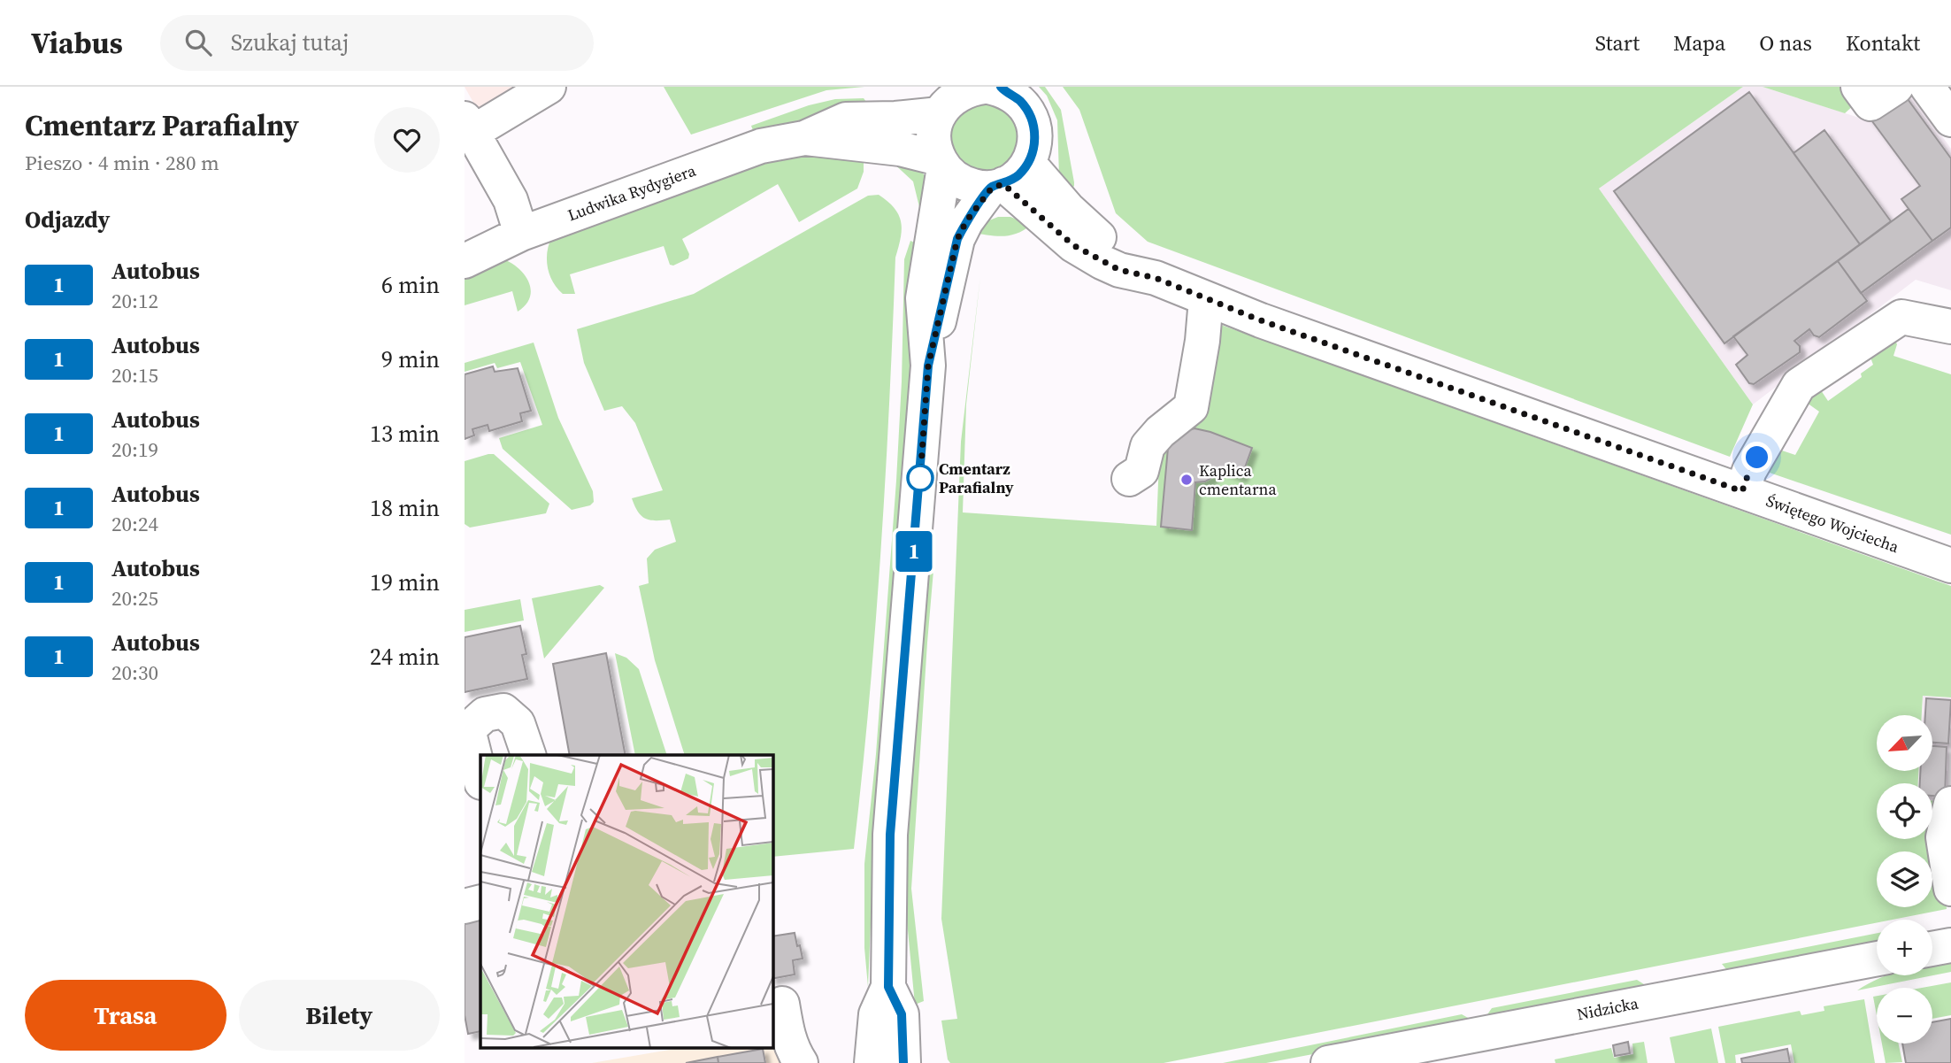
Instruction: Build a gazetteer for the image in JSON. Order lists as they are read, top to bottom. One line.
{"streets":{"street":["Ludwika Rydygiera","Świętego Wojciecha","Nidzicka"]},"places":["Cmentarz Parafialny","Kaplica cmentarna"],"lines":["bus line 1"],"north":"bottom left","page":{"header":"Viabus","search":"Szukaj tutaj","nav":["Start","Mapa","O nas","Kontakt"],"heading":[["Cmentarz Parafialny","Pieszo · 4 min · 280 m"],"Odjazdy"],"on_map":"1","list":[{"mark":"1","name":"Autobus","note":"20:12","value":"6 min"},{"mark":"1","name":"Autobus","note":"20:15","value":"9 min"},{"mark":"1","name":"Autobus","note":"20:19","value":"13 min"},{"mark":"1","name":"Autobus","note":"20:24","value":"18 min"},{"mark":"1","name":"Autobus","note":"20:25","value":"19 min"},{"mark":"1","name":"Autobus","note":"20:30","value":"24 min"}],"map_buttons":["+","−"],"buttons":["Trasa","Bilety"]}}
